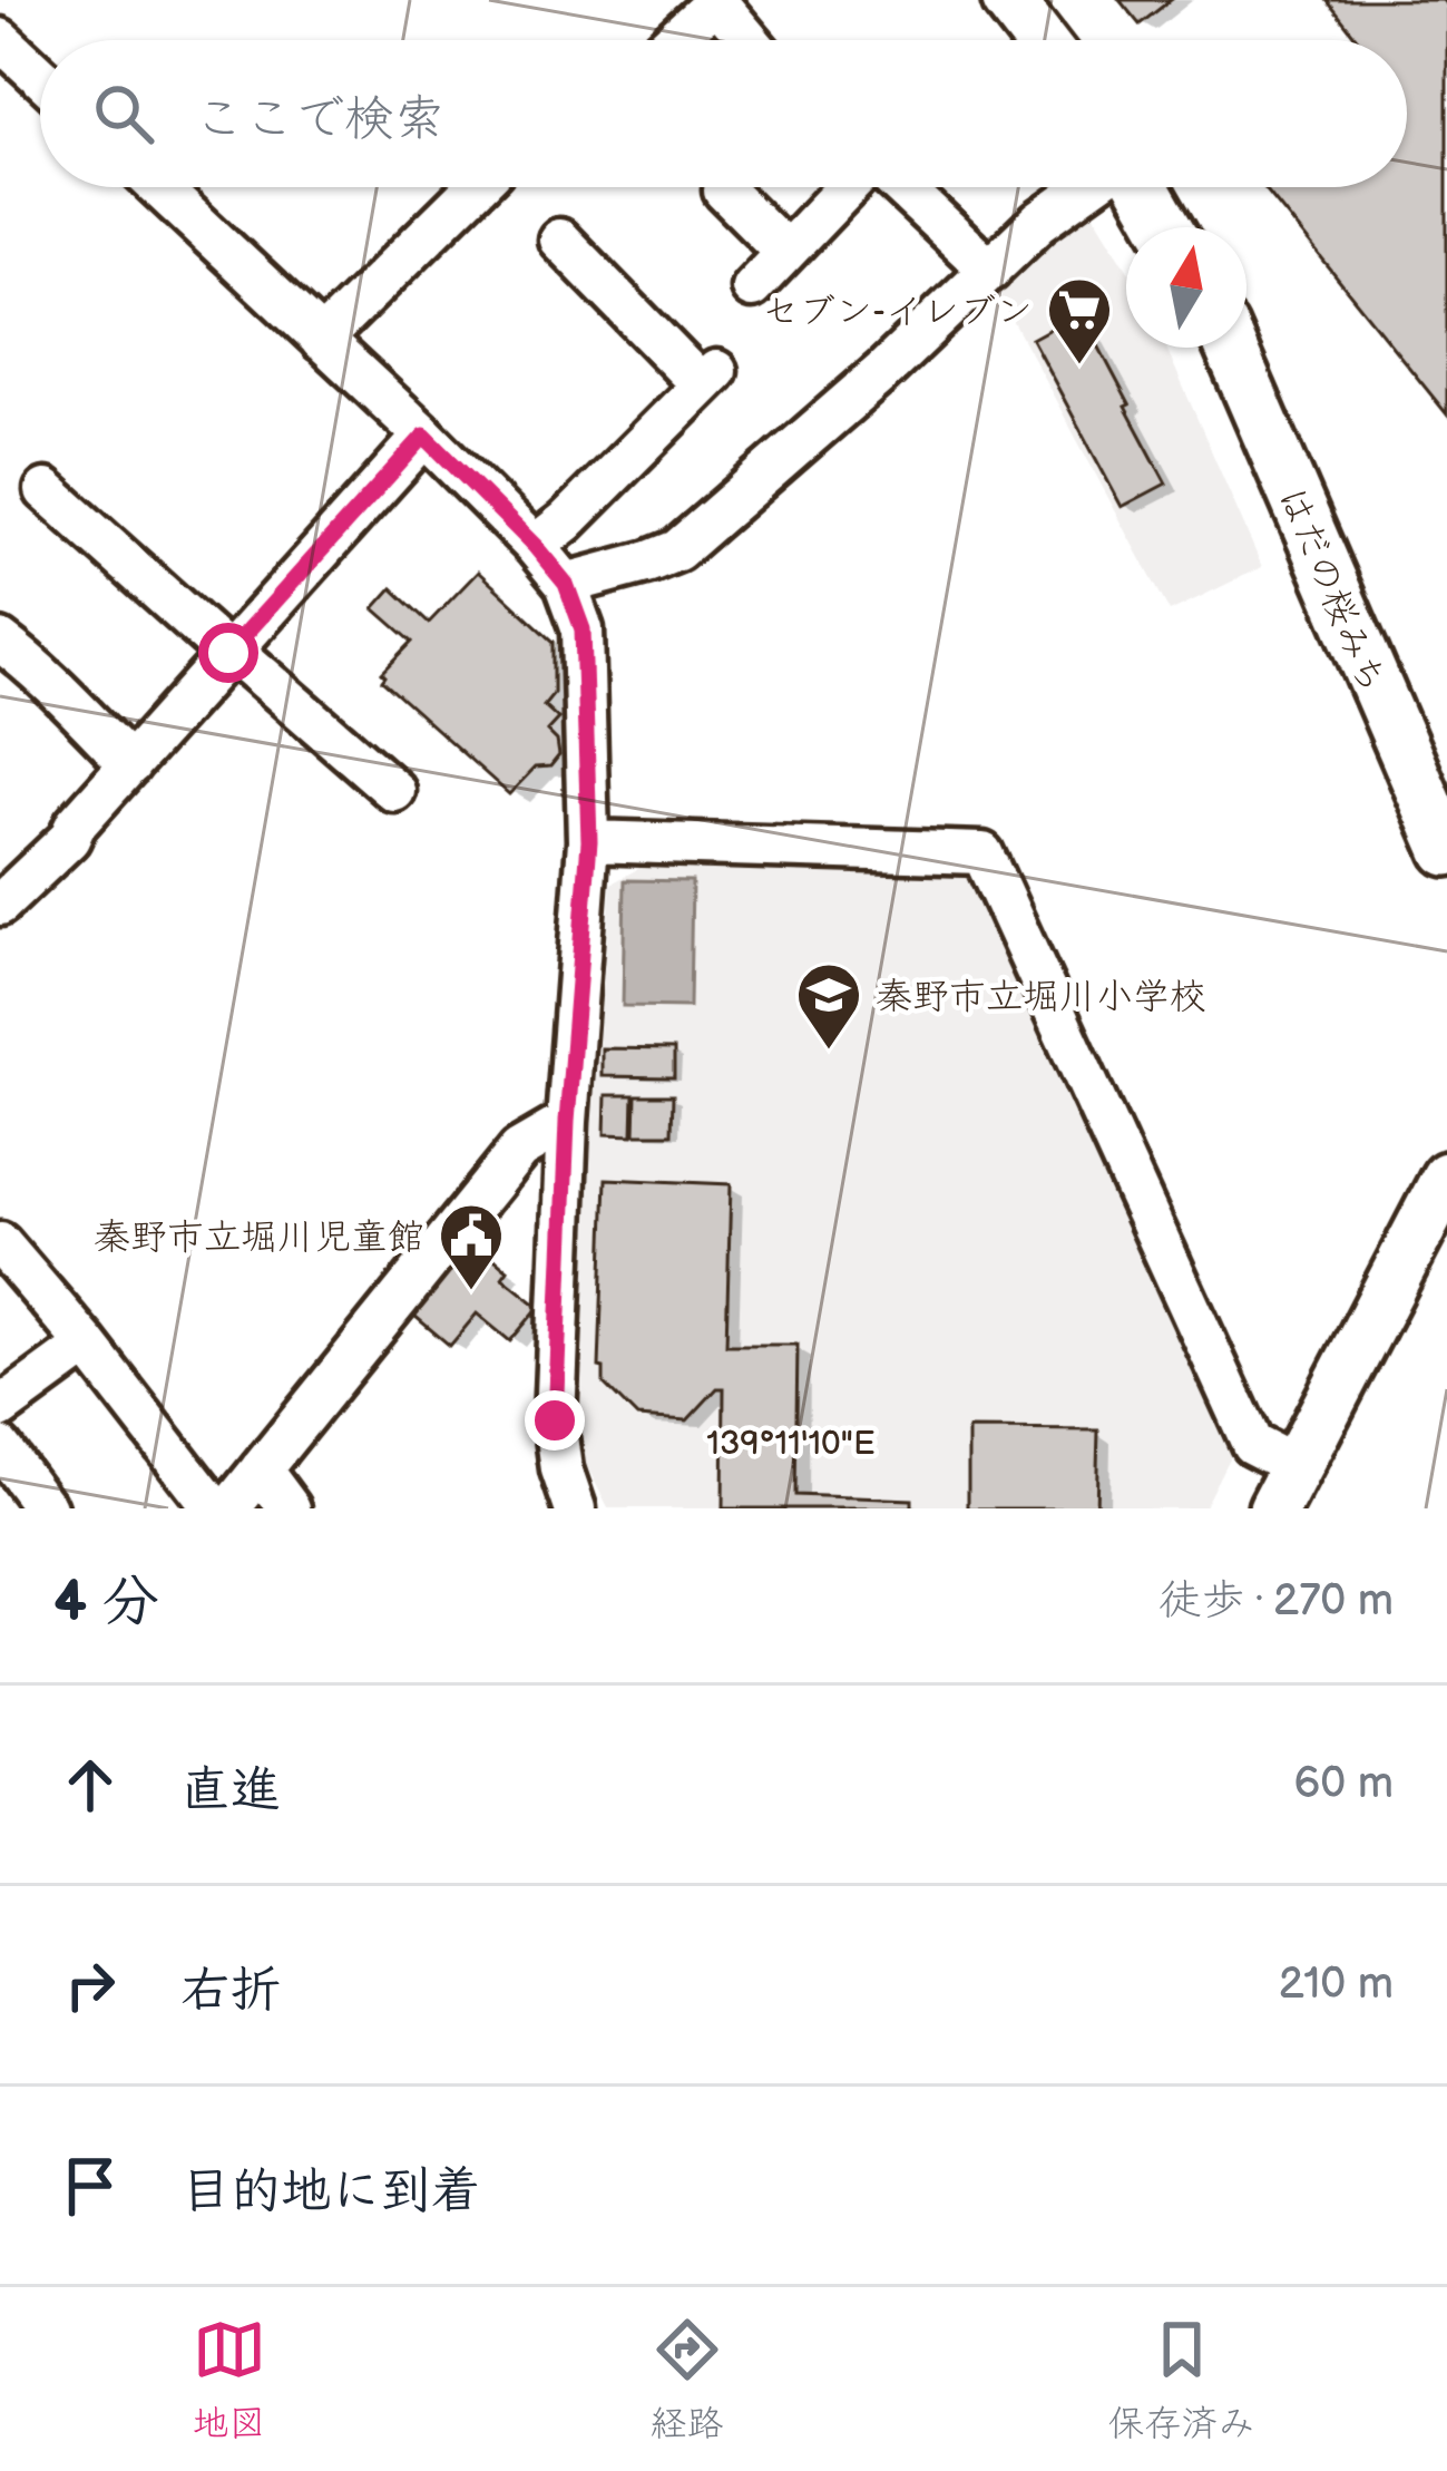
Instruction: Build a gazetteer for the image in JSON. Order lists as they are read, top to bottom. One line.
{"streets":{"main road":["はだの桜みち"]},"places":{"supermarket":["セブン-イレブン"],"school or university":["秦野市立堀川小学校"],"public building":["秦野市立堀川児童館"]},"north":"top","page":{"search":"ここで検索","heading":["4 分","徒歩 · 270 m"],"list":[["直進","60 m"],["右折","210 m"],"目的地に到着"],"nav":["地図","経路","保存済み"]},"coordinates":["139°11'10\"E"]}
